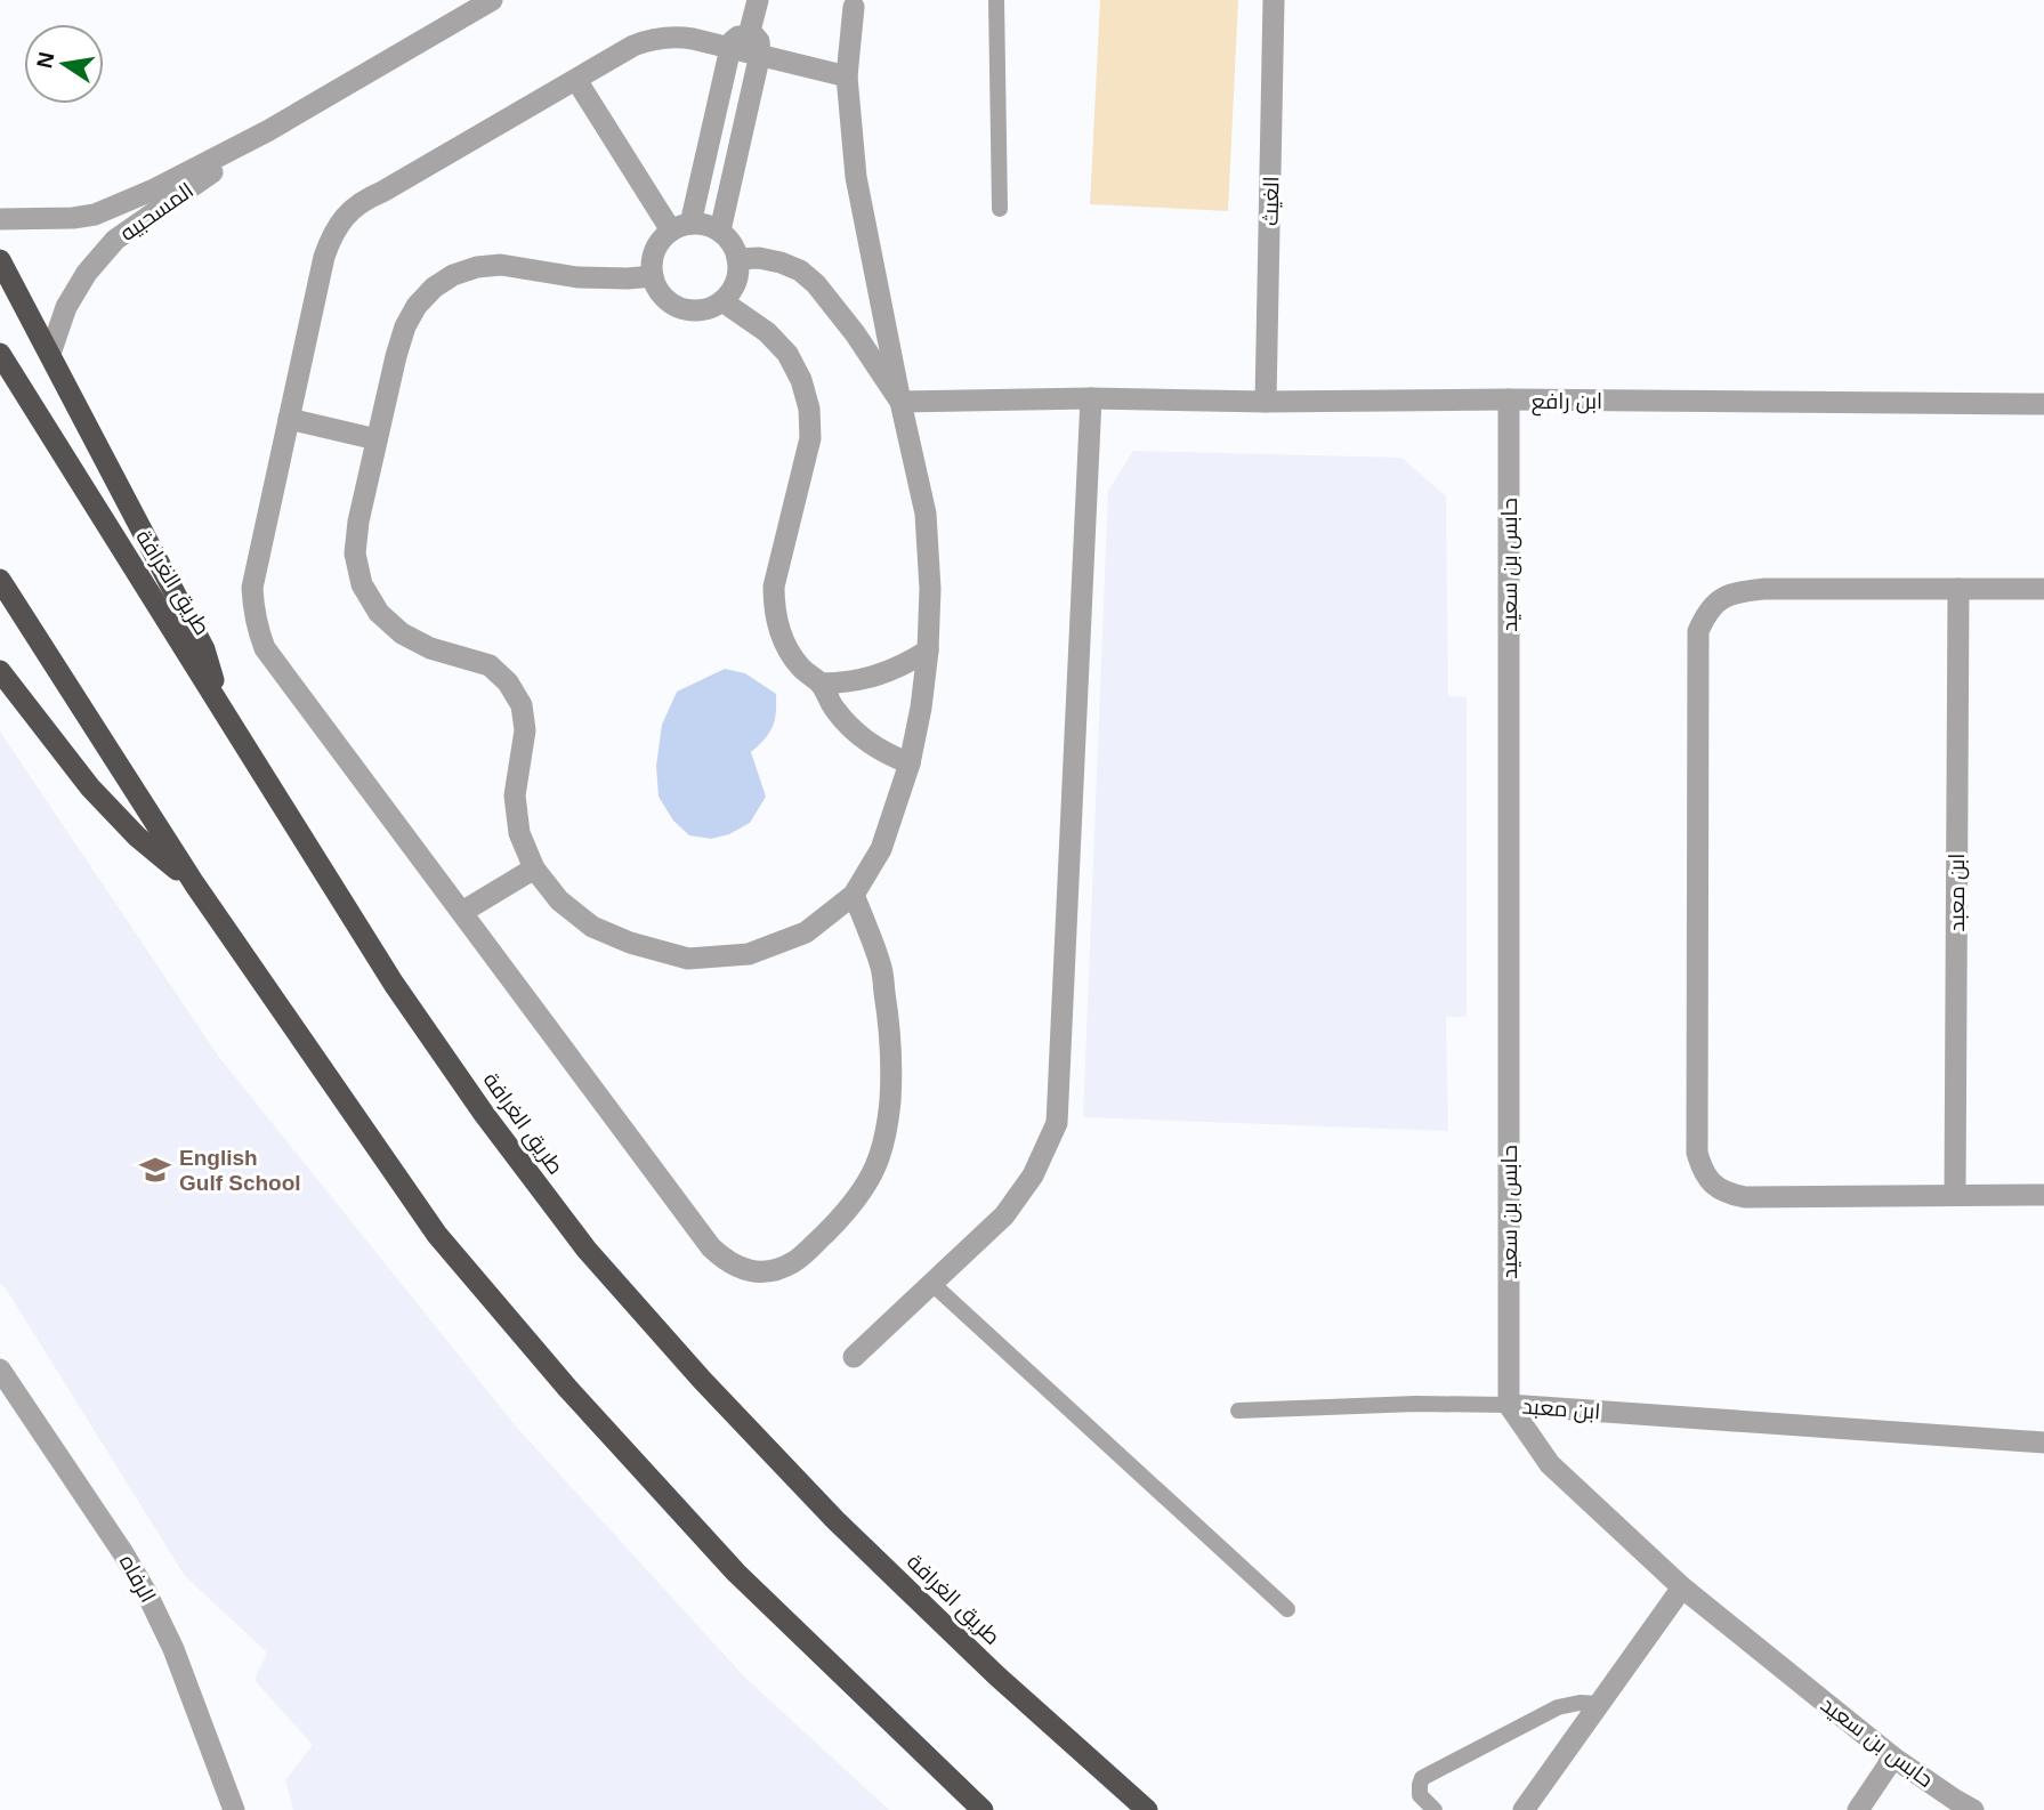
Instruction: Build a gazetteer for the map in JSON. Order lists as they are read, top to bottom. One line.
{"streets":{"highway":["طريق الغرافة"],"street":["الغيث","المسحبيه","ابن رافع","حابس بن سعيد","ابن معبد","الرفاه"]},"crossings":[["الغيث","ابن رافع"],["ابن رافع","حابس بن سعيد"],["حابس بن سعيد","ابن معبد"]],"places":{"school or university":["English Gulf School"]},"north":"left"}
